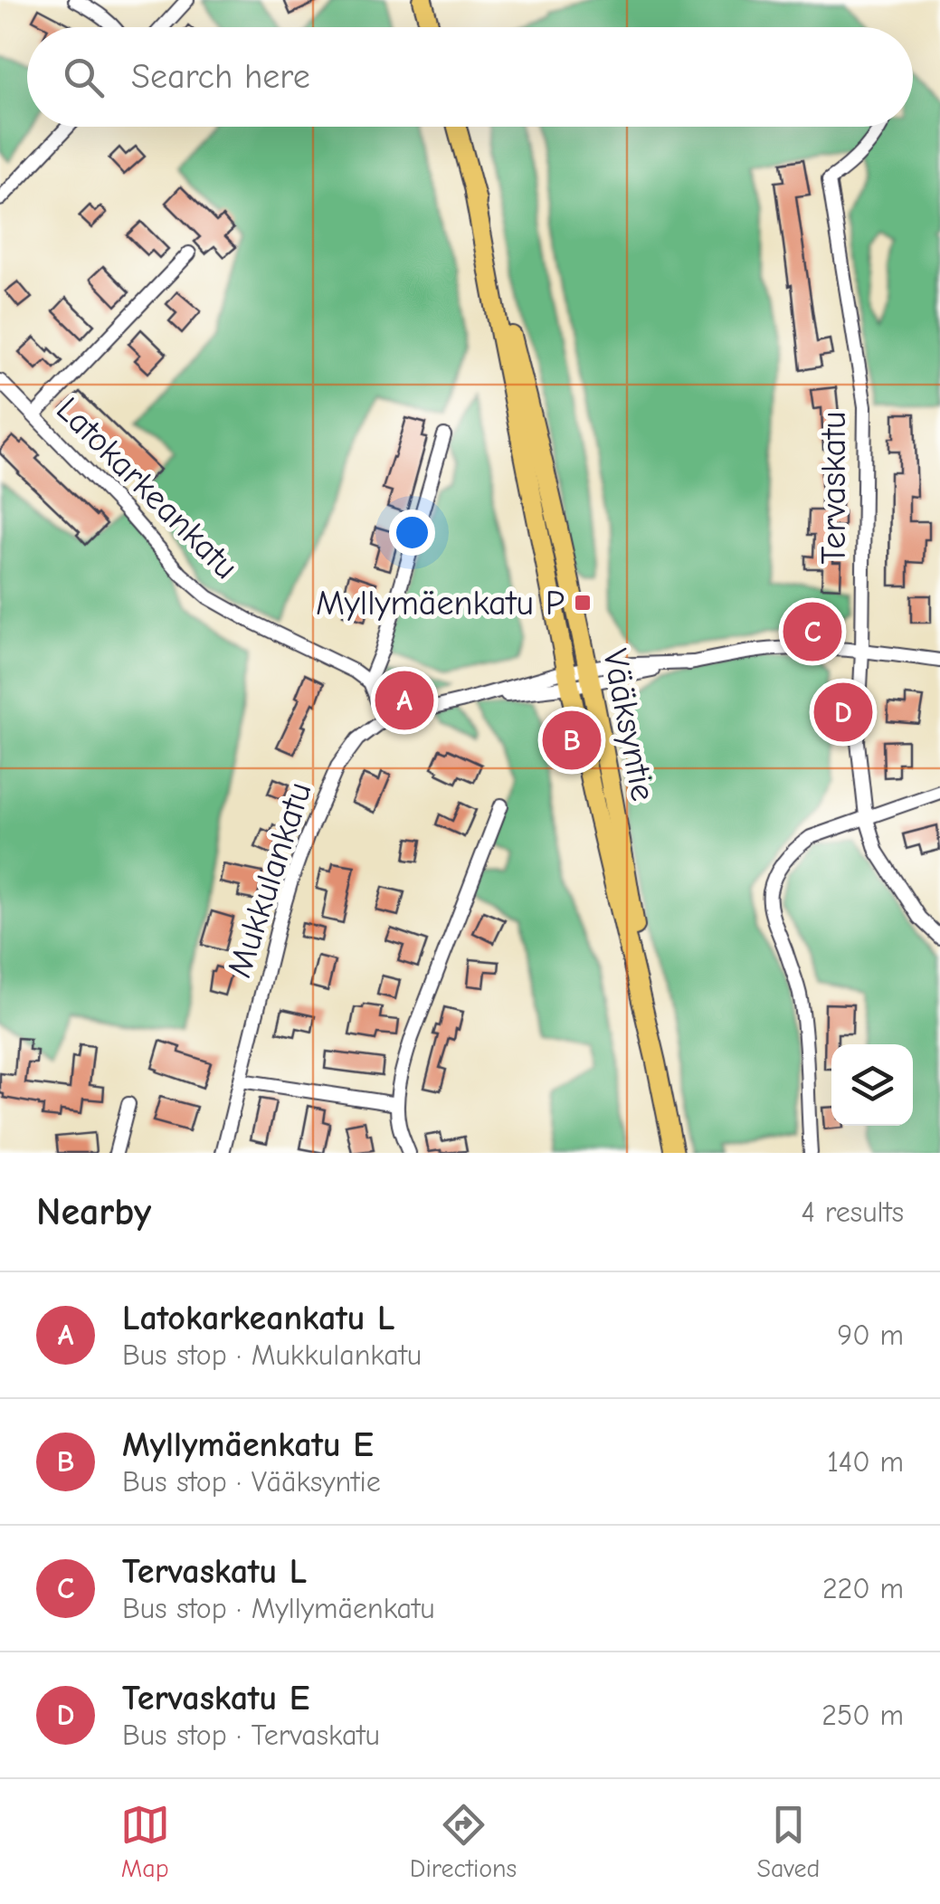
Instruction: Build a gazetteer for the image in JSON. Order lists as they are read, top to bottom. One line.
{"streets":{"highway":["Vääksyntie"],"street":["Latokarkeankatu","Tervaskatu","Mukkulankatu"]},"crossings":[["Tervaskatu","Mukkulankatu"],["Vääksyntie","Mukkulankatu"]],"places":{"transit":["Myllymäenkatu P"]},"page":{"search":"Search here","pins":["C","A","D","B"],"heading":["Nearby","4 results"],"list":[{"mark":"A","name":"Latokarkeankatu L","note":"Bus stop · Mukkulankatu","value":"90 m"},{"mark":"B","name":"Myllymäenkatu E","note":"Bus stop · Vääksyntie","value":"140 m"},{"mark":"C","name":"Tervaskatu L","note":"Bus stop · Myllymäenkatu","value":"220 m"},{"mark":"D","name":"Tervaskatu E","note":"Bus stop · Tervaskatu","value":"250 m"}],"nav":["Map","Directions","Saved"]}}
